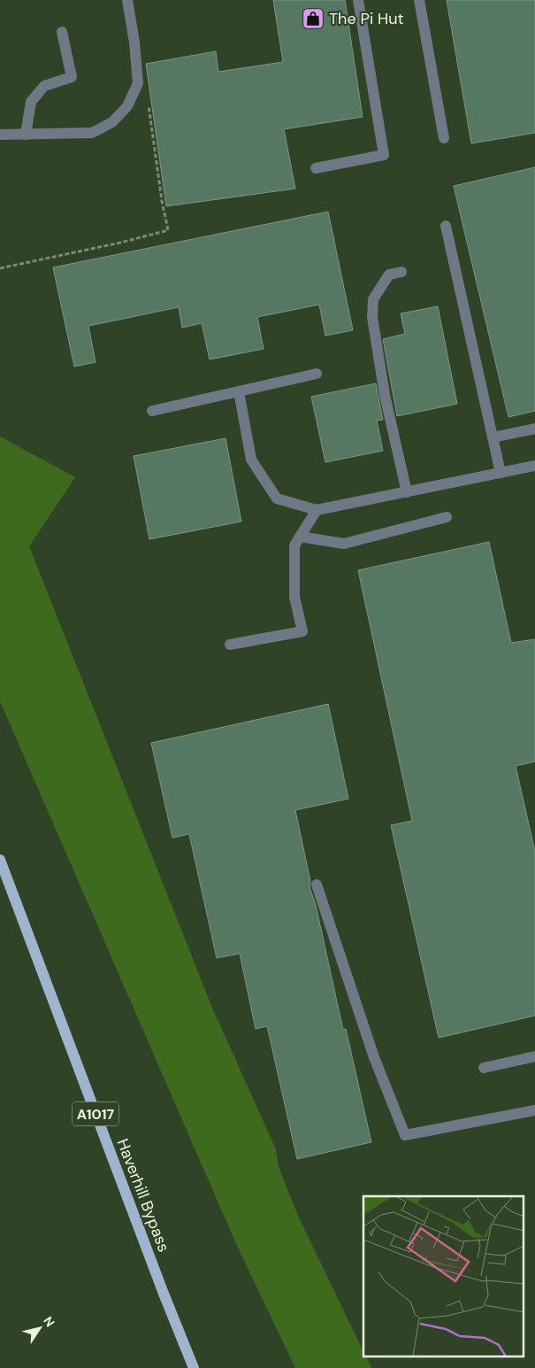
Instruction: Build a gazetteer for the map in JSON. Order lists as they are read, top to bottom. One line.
{"streets":{"main road":["A1017","Haverhill Bypass"]},"places":{"shop":["The Pi Hut"]},"north":"top right"}
